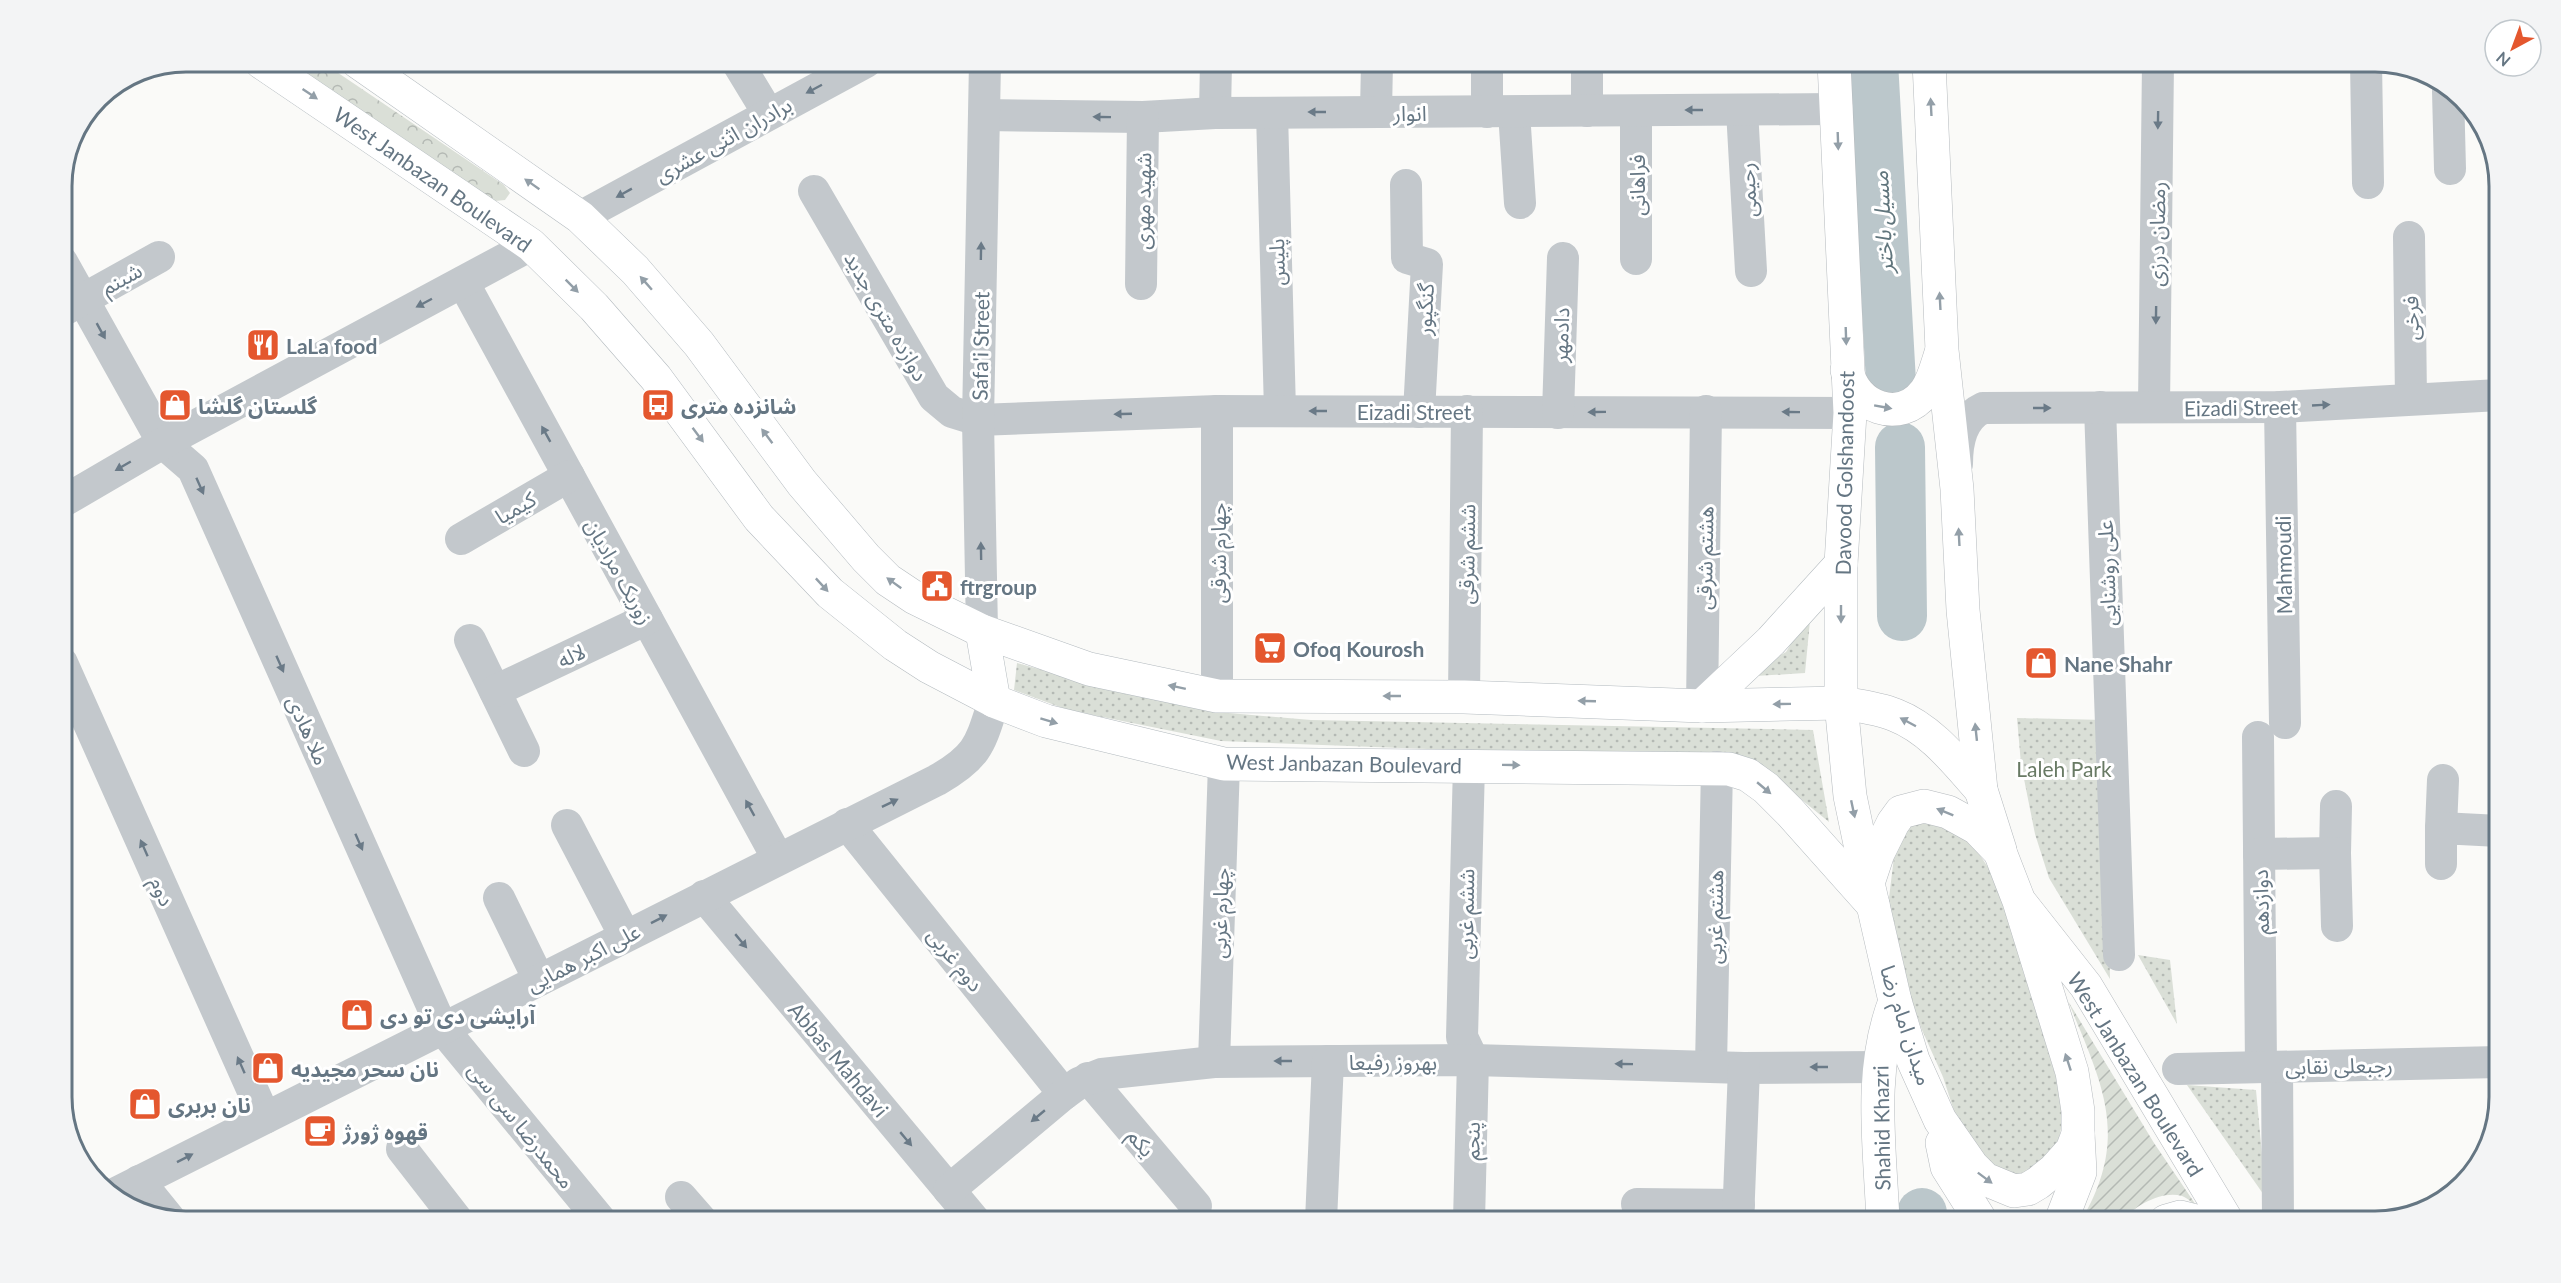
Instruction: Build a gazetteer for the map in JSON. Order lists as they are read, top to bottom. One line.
{"streets":{"main road":["West Janbazan Boulevard","Davood Golshandoost","میدان امام رضا","Shahid Khazri"],"street":["انوار","برادران اثنی عشری","فراهانی","رحیمی","شهید مهری","رمضان درزی","پلیس","شبنم","گنگپور","دوازده متری جدید","فرخی","دادمهر","Safa'i Street","Eizadi Street","کیمیا","چهارم شرقی","ششم شرقی","هشتم شرقی","Mahmoudi","زوریک مرادیان","علی روشنایی","لاله","ملا هادی","دوم","دوازدهم","چهارم غربی","ششم غربی","هشتم غربی","علی اکبر همایی","دوم غربی","Abbas Mahdavi","بهروز رفیعا","رجبعلی نقابی","محمدرضا سی سی","پنجم","یکم"]},"crossings":[["انوار","فراهانی"],["انوار","رحیمی"],["انوار","شهید مهری"],["انوار","پلیس"],["انوار","Safa'i Street"],["انوار","Davood Golshandoost"],["West Janbazan Boulevard","Davood Golshandoost"],["West Janbazan Boulevard","چهارم غربی"],["West Janbazan Boulevard","ششم غربی"],["West Janbazan Boulevard","هشتم غربی"],["West Janbazan Boulevard","علی اکبر همایی"],["West Janbazan Boulevard","میدان امام رضا"],["رمضان درزی","Eizadi Street"],["پلیس","Eizadi Street"],["شبنم","ملا هادی"],["گنگپور","Eizadi Street"],["دوازده متری جدید","Safa'i Street"],["دوازده متری جدید","Eizadi Street"],["فرخی","Eizadi Street"],["دادمهر","Eizadi Street"],["Safa'i Street","Eizadi Street"],["Eizadi Street","Davood Golshandoost"],["Eizadi Street","چهارم شرقی"],["Eizadi Street","ششم شرقی"],["Eizadi Street","هشتم شرقی"],["Eizadi Street","Mahmoudi"],["Eizadi Street","علی روشنایی"],["Davood Golshandoost","میدان امام رضا"],["کیمیا","زوریک مرادیان"],["زوریک مرادیان","لاله"],["زوریک مرادیان","علی اکبر همایی"],["ملا هادی","علی اکبر همایی"],["ملا هادی","محمدرضا سی سی"],["دوم","علی اکبر همایی"],["دوازدهم","رجبعلی نقابی"],["چهارم غربی","بهروز رفیعا"],["ششم غربی","بهروز رفیعا"],["ششم غربی","پنجم"],["هشتم غربی","بهروز رفیعا"],["علی اکبر همایی","دوم غربی"],["علی اکبر همایی","Abbas Mahdavi"],["علی اکبر همایی","محمدرضا سی سی"],["دوم غربی","بهروز رفیعا"],["دوم غربی","یکم"],["میدان امام رضا","Shahid Khazri"],["Abbas Mahdavi","بهروز رفیعا"],["بهروز رفیعا","Shahid Khazri"],["بهروز رفیعا","پنجم"],["بهروز رفیعا","یکم"]],"one_way":["انوار","برادران اثنی عشری","Safa'i Street","دوم","علی اکبر همایی","Abbas Mahdavi","بهروز رفیعا"],"water":["مسیل باختر"],"parks":["Laleh Park"],"places":{"restaurant":["LaLa food"],"shop":["گلستان گلشا","Nane Shahr","آرایشی دی تو دی","نان سحر مجیدیه","نان بربرى"],"bus stop":["شانزده متری"],"public building":["ftrgroup"],"supermarket":["Ofoq Kourosh"],"cafe":["قهوه ژورژ"]},"north":"bottom left"}
